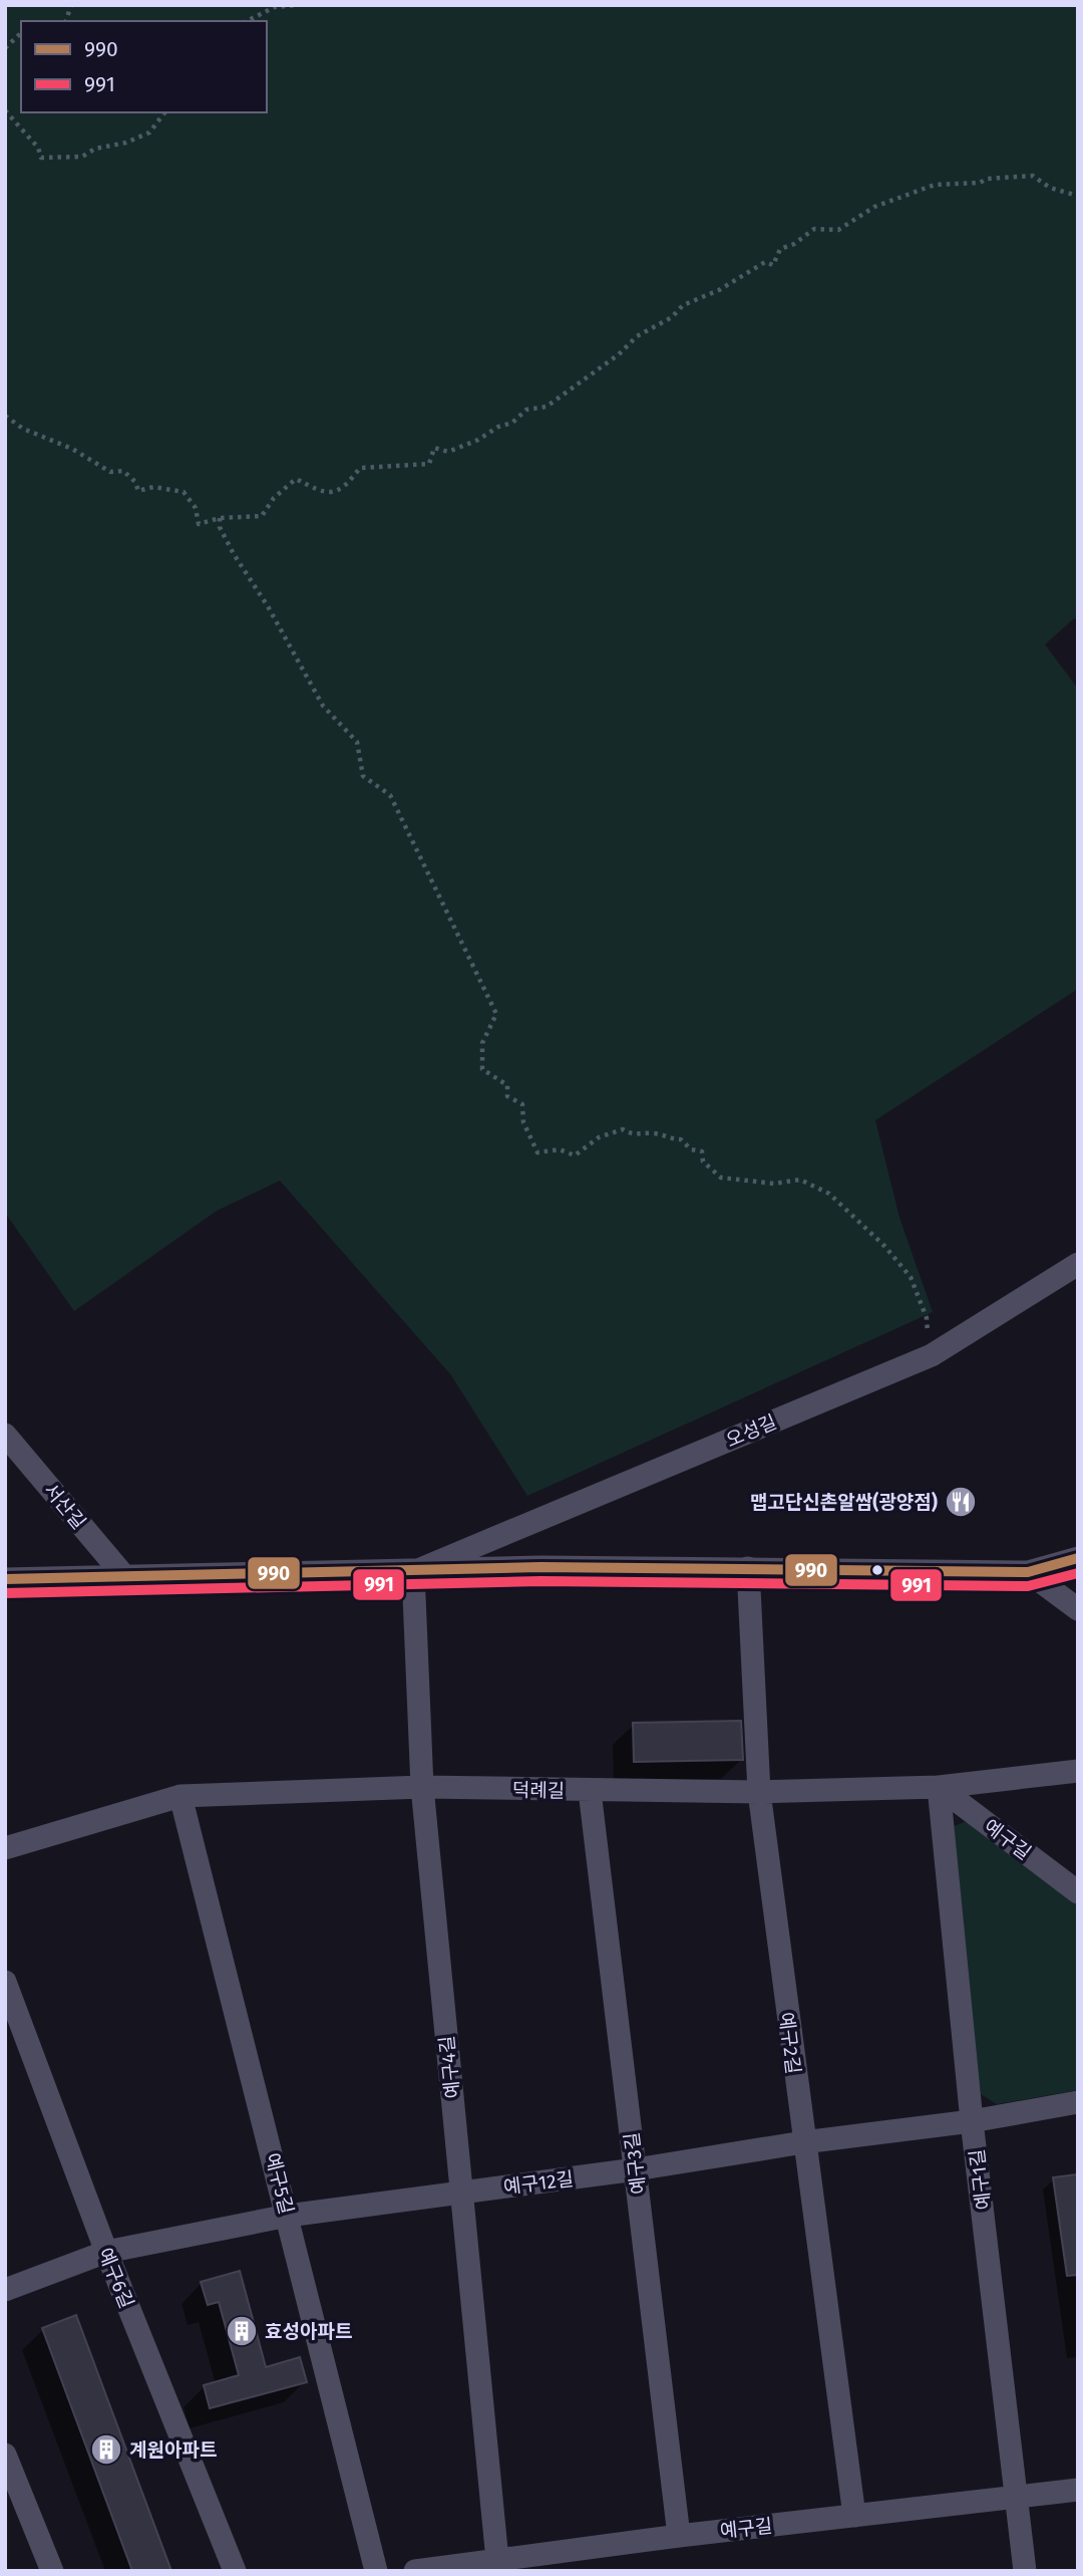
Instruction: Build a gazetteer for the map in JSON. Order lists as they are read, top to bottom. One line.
{"streets":{"street":["오성길","서산길","덕례길","예구길","예구2길","예구4길","예구3길","예구1길","예구12길","예구5길","예구6길"]},"crossings":[["오성길","예구4길"],["덕례길","예구길"],["덕례길","예구2길"],["덕례길","예구4길"],["덕례길","예구3길"],["덕례길","예구1길"],["덕례길","예구5길"],["예구길","예구2길"],["예구길","예구4길"],["예구길","예구3길"],["예구길","예구1길"],["예구2길","예구12길"],["예구4길","예구12길"],["예구3길","예구12길"],["예구1길","예구12길"],["예구12길","예구5길"],["예구12길","예구6길"]],"places":{"restaurant":["맵고단신촌알쌈(광양점)"],"building":["효성아파트","계원아파트"]},"lines":["transit line 990","transit line 991"],"legend":["990","991"]}
